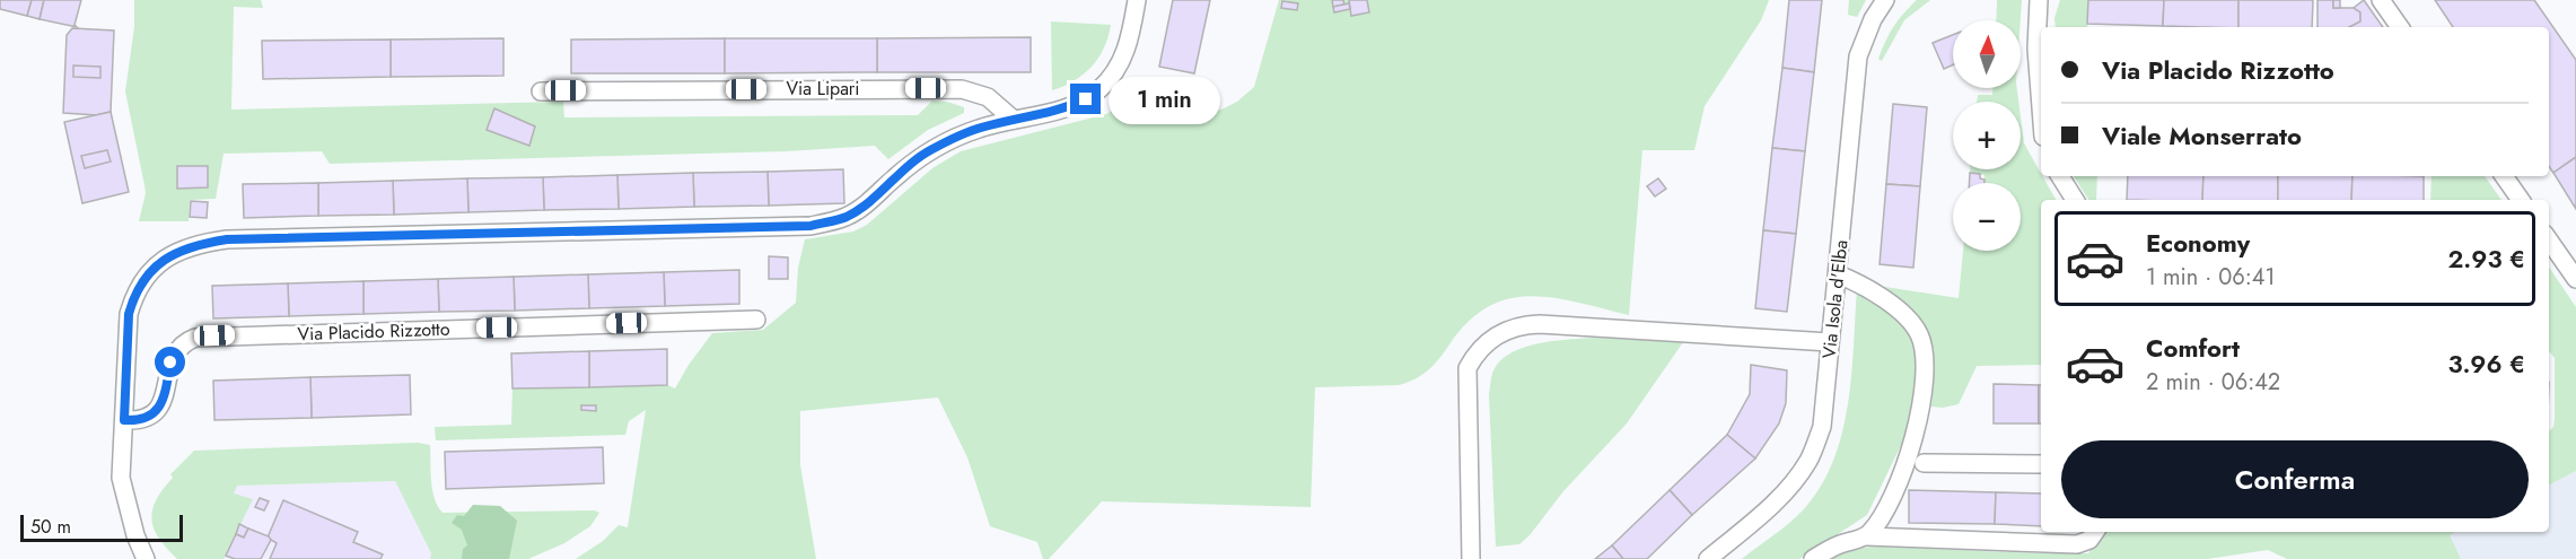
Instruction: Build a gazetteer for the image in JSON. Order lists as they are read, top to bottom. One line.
{"streets":{"street":["Via Lipari","Via Isola d'Elba","Via Placido Rizzotto"]},"scale_bar":"50 m","north":"top","page":{"map_buttons":["+","−"],"banner":["Via Placido Rizzotto","Viale Monserrato"],"bubble":"1 min","list":[{"name":"Economy","note":"1 min · 06:41","value":"2.93 €"},{"name":"Comfort","note":"2 min · 06:42","value":"3.96 €"}],"buttons":"Conferma","scale":"50 m"}}
